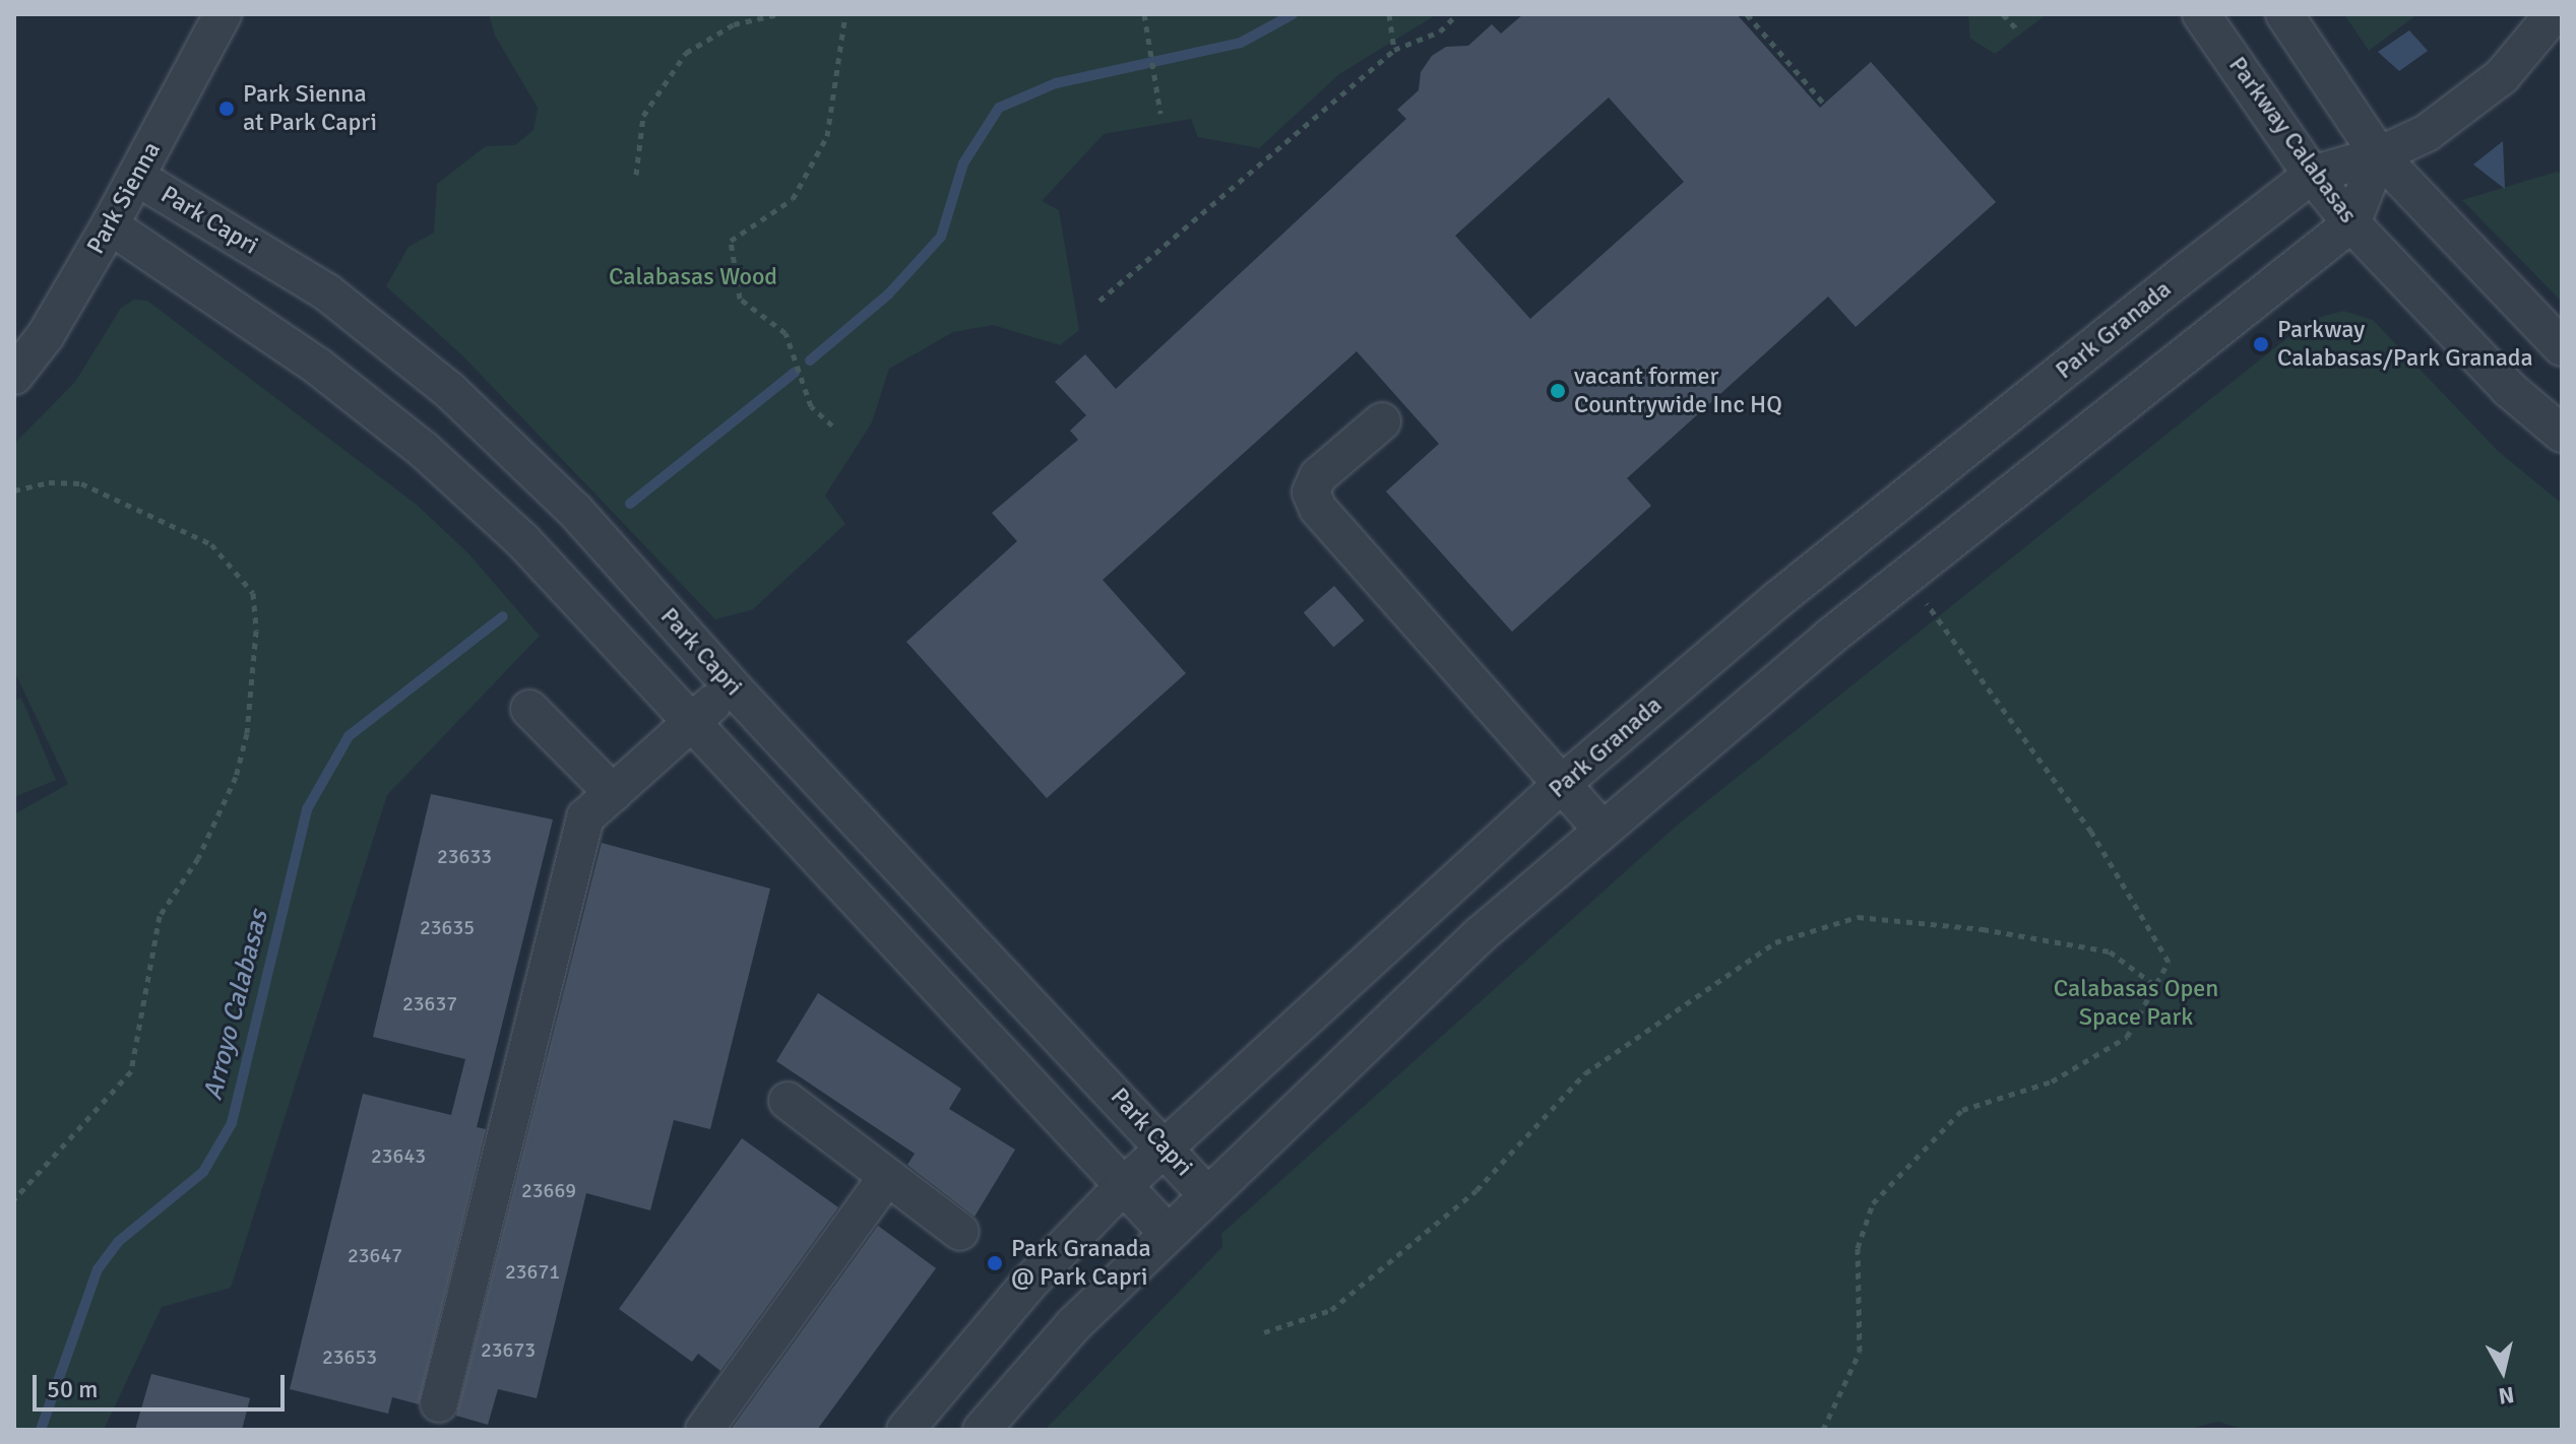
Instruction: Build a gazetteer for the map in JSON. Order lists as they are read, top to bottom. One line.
{"streets":{"street":["Parkway Calabasas","Park Sienna","Park Capri","Park Granada"]},"crossings":[["Parkway Calabasas","Park Granada"],["Park Sienna","Park Capri"],["Park Capri","Park Granada"]],"water":["Arroyo Calabasas"],"parks":["Calabasas Wood","Calabasas Open Space Park"],"places":["Park Sienna at Park Capri","Parkway Calabasas/Park Granada","vacant former Countrywide Inc HQ","Park Granada @ Park Capri"],"house_numbers":["23633","23635","23637","23643","23669","23647","23671","23673","23653"],"scale_bar":"50 m","north":"bottom"}
